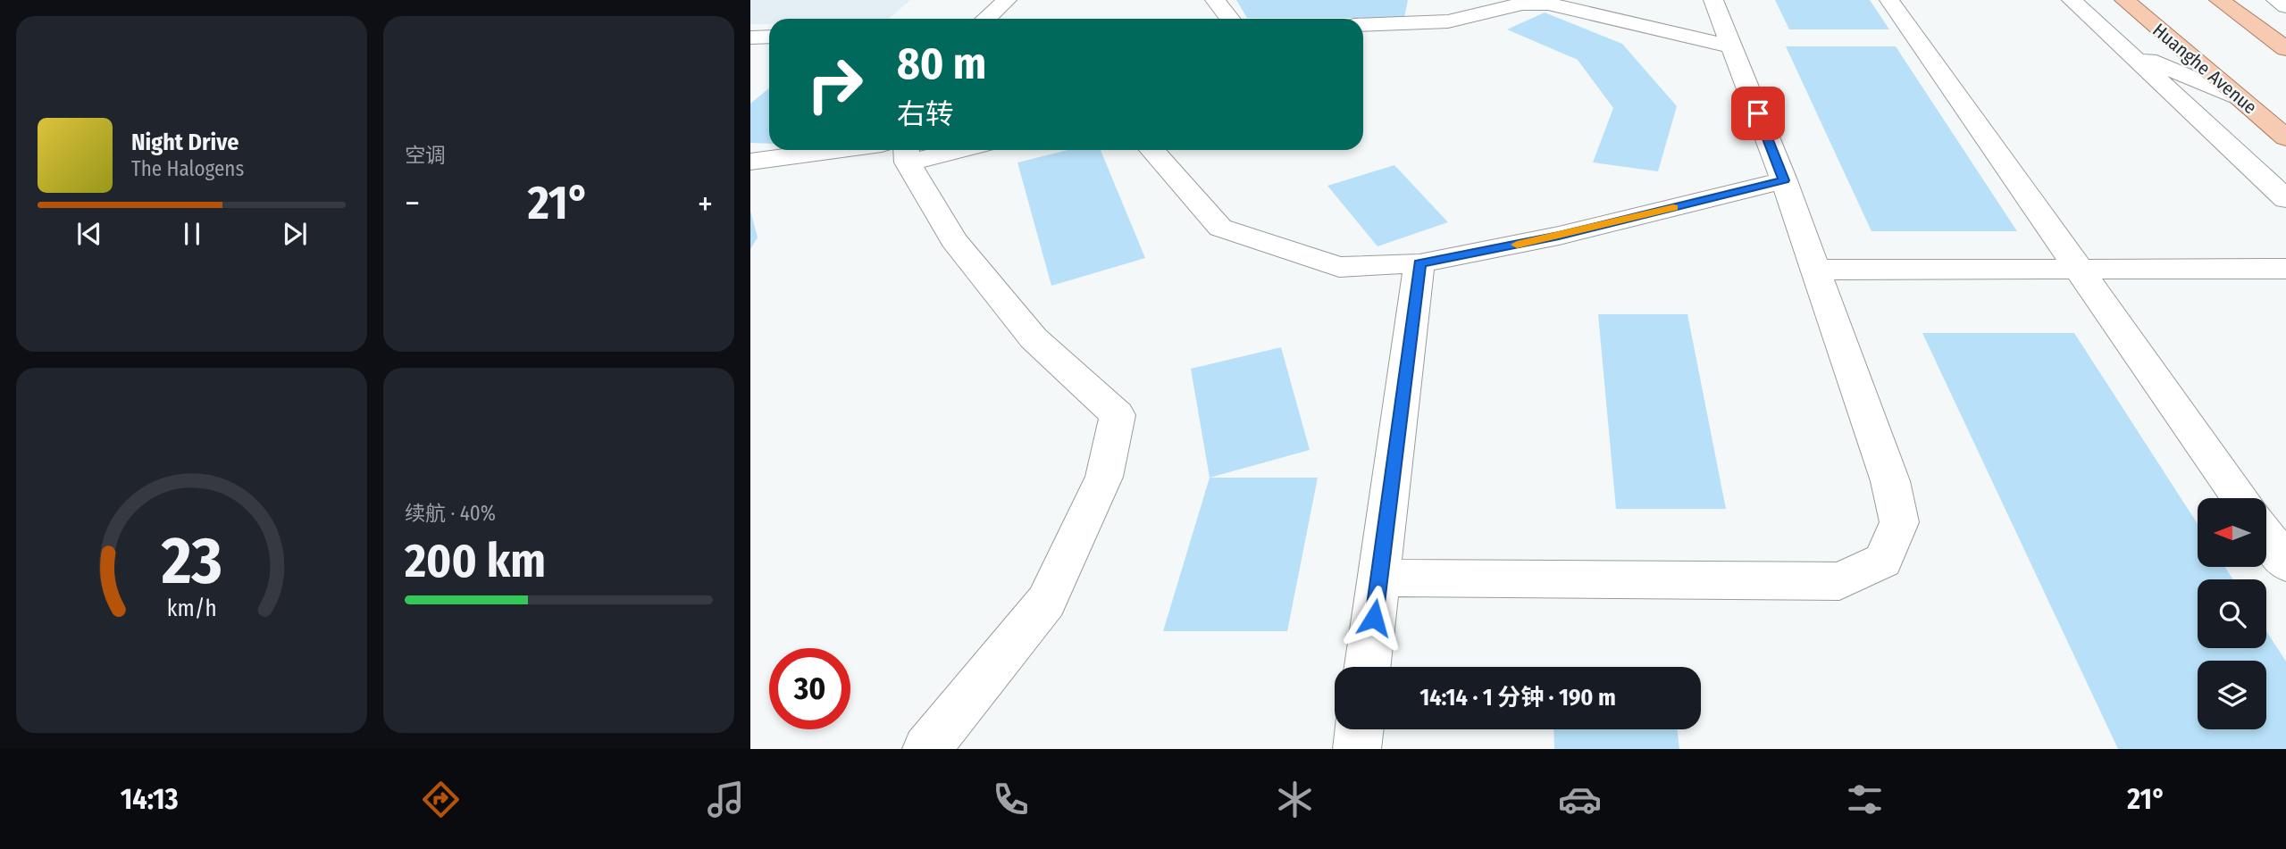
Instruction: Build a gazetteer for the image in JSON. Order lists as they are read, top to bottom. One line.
{"streets":{"main road":["Huanghe Avenue"]},"north":"left","page":{"tile":["空调",["续航 · 40%","200 km"]],"turn":["80 m","右转"],"song":["Night Drive","The Halogens"],"heat":["−","21°","+"],"limit":"30","trip":"14:14 · 1 分钟 · 190 m","tabs":["14:13","21°"],"gauge":["23","km/h"]}}
